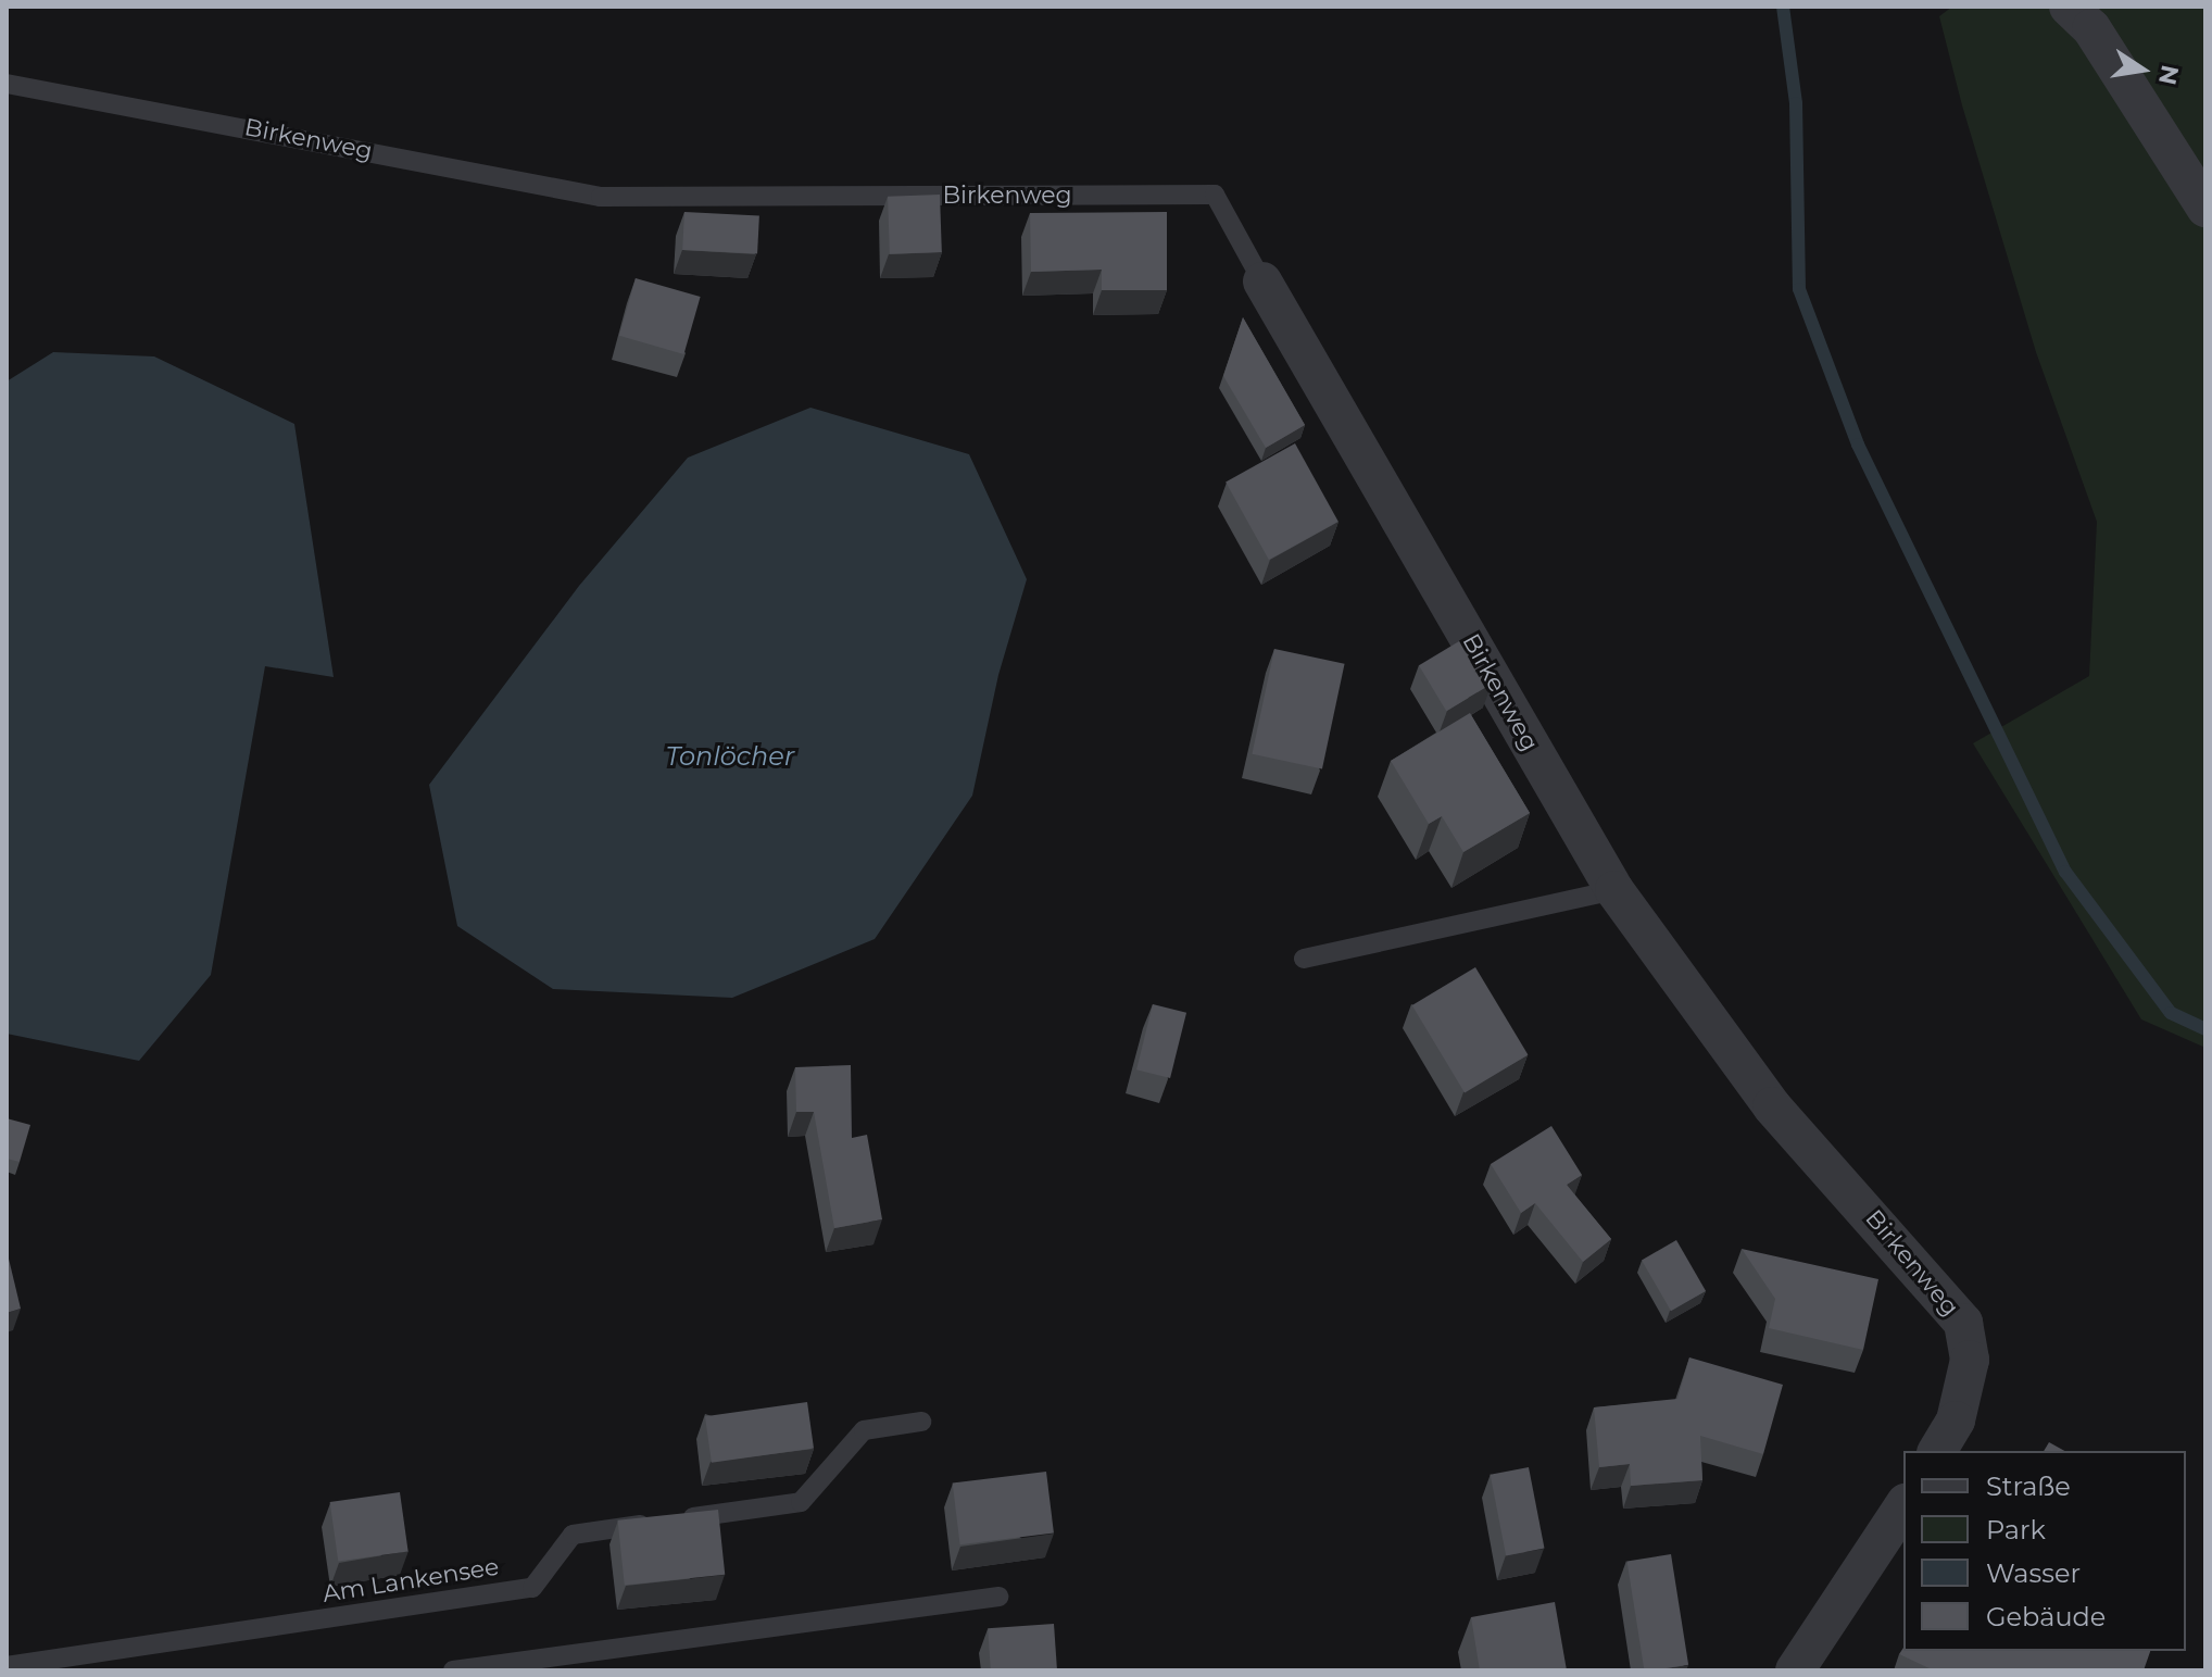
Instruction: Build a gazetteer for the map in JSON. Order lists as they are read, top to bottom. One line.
{"streets":{"street":["Birkenweg"],"lane":["Am Lankensee"]},"water":["Tonlöcher"],"legend":["Straße","Park","Wasser","Gebäude"],"north":"right"}
